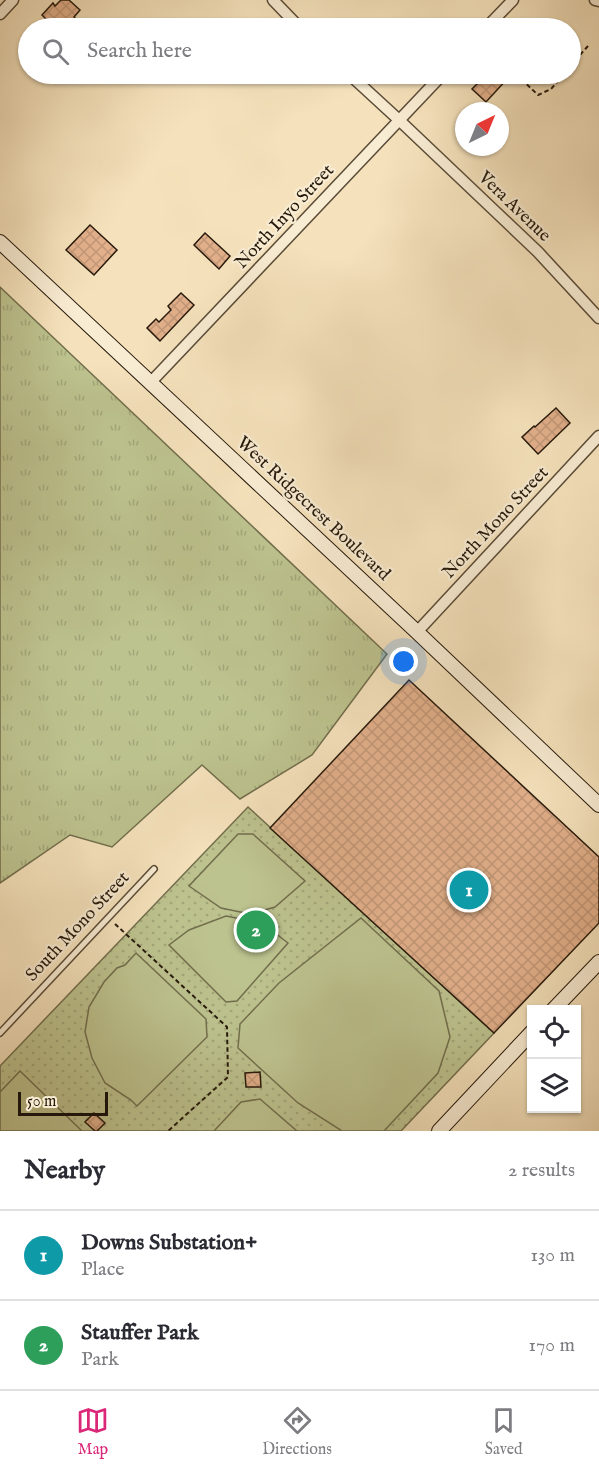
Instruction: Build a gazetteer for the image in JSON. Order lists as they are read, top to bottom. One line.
{"streets":{"street":["Vera Avenue","North Inyo Street","West Ridgecrest Boulevard","North Mono Street"],"lane":["South Mono Street"]},"crossings":[["Vera Avenue","North Inyo Street"],["North Inyo Street","West Ridgecrest Boulevard"],["West Ridgecrest Boulevard","North Mono Street"]],"scale_bar":"50 m","north":"top right","page":{"search":"Search here","pins":["1","2"],"scale":"50 m","heading":["Nearby","2 results"],"list":[{"mark":"1","name":"Downs Substation+","note":"Place","value":"130 m"},{"mark":"2","name":"Stauffer Park","note":"Park","value":"170 m"}],"nav":["Map","Directions","Saved"]}}
